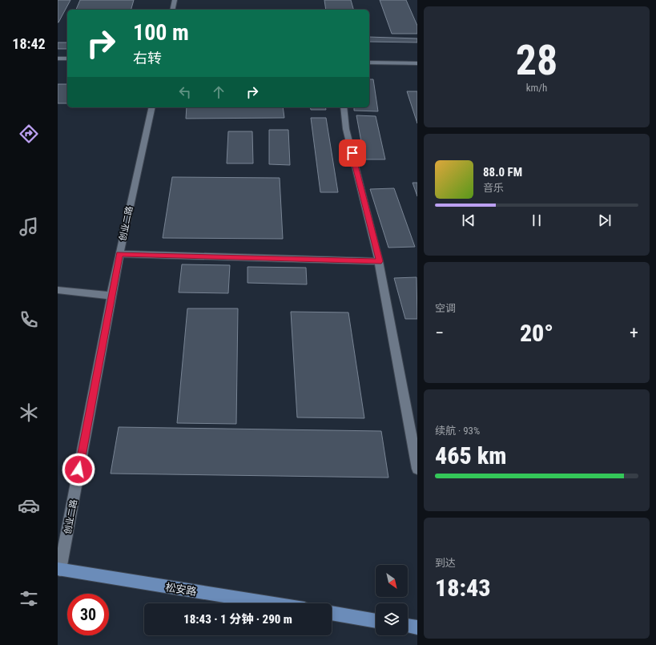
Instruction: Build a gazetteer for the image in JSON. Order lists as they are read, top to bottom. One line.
{"streets":{"main road":["松安路"],"street":["创业二路"]},"crossings":[["创业二路","松安路"]],"north":"bottom right","page":{"tabs":"18:42","tile":[["28","km/h"],"空调",["续航 · 93%","465 km"],["到达","18:43"]],"turn":["100 m","右转"],"song":["88.0 FM","音乐"],"heat":["−","20°","+"],"limit":"30","trip":"18:43 · 1 分钟 · 290 m"}}
